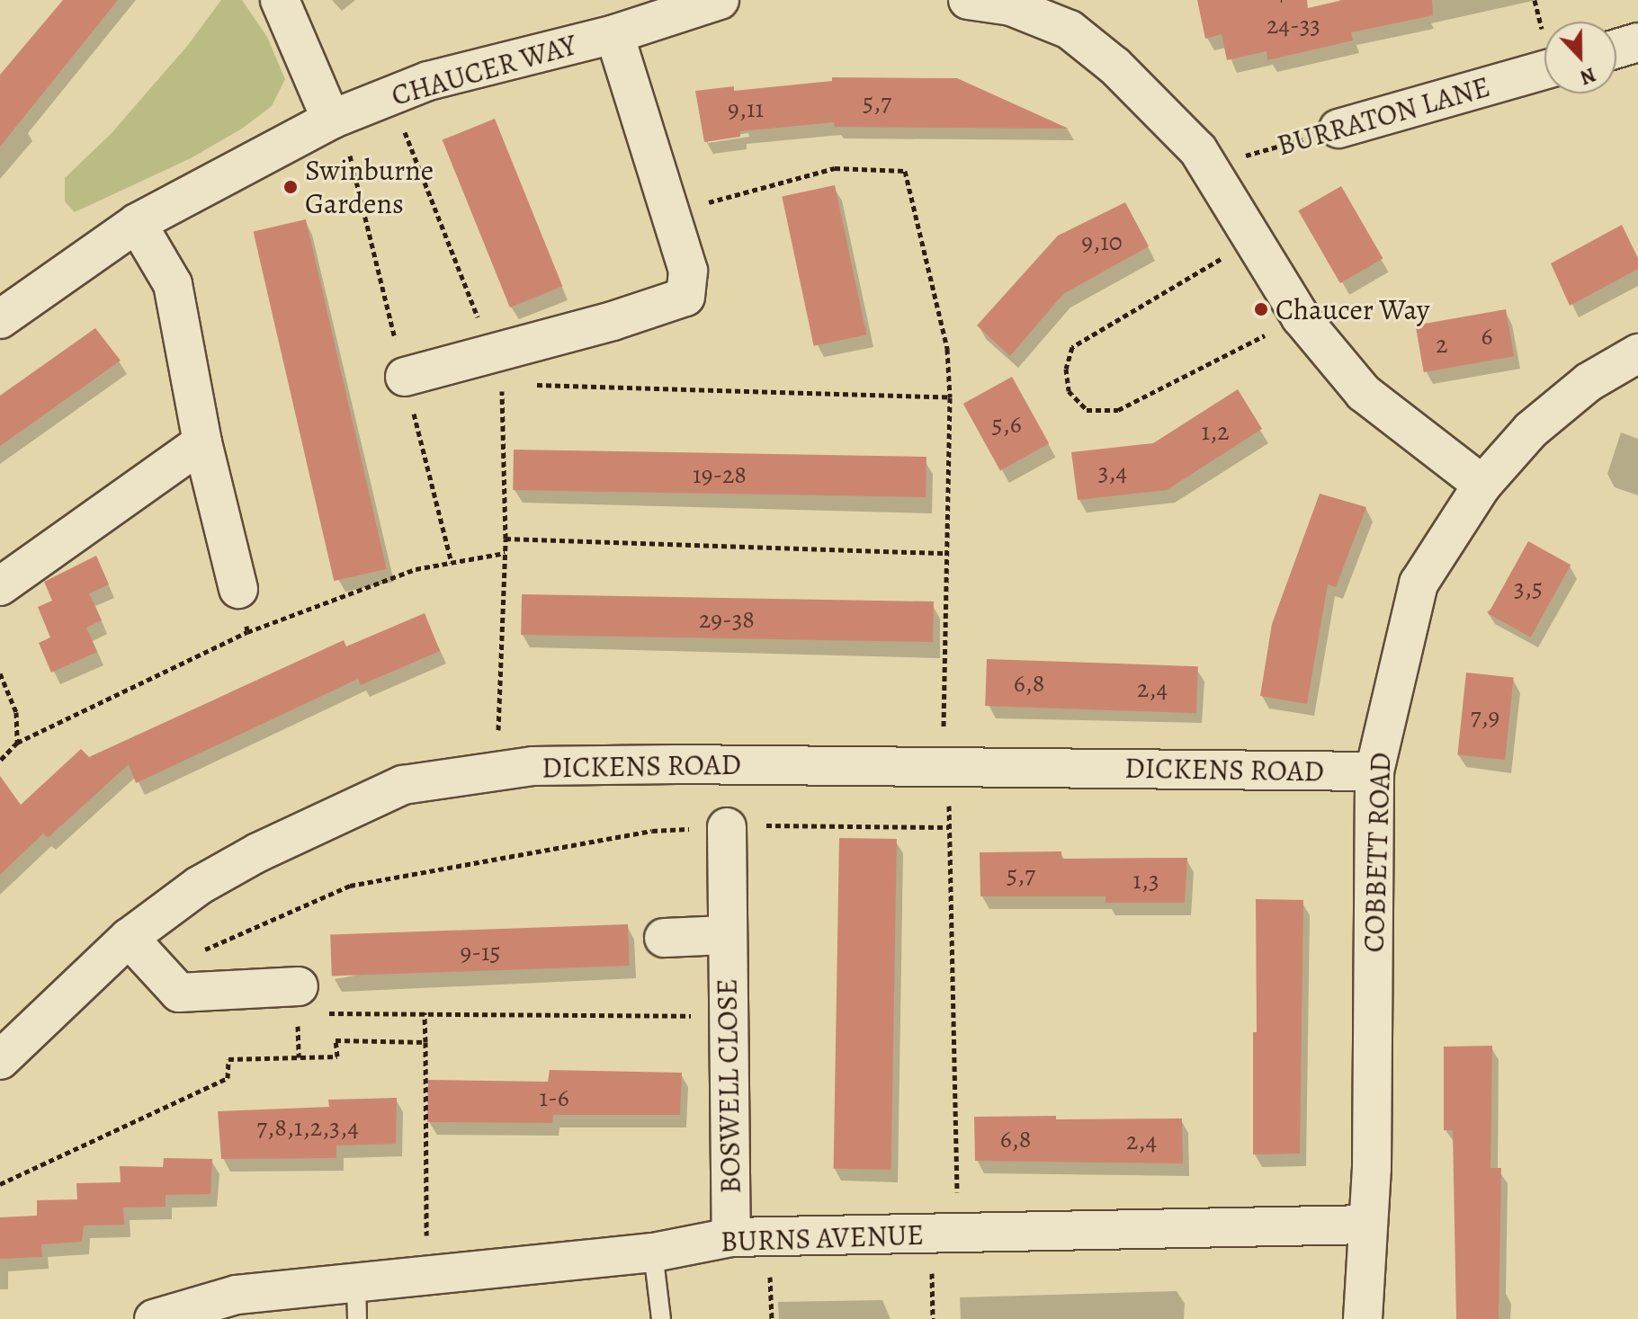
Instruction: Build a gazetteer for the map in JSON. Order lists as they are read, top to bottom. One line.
{"streets":{"street":["CHAUCER WAY","BURRATON LANE","DICKENS ROAD","COBBETT ROAD","BOSWELL CLOSE","BURNS AVENUE"]},"crossings":[["DICKENS ROAD","COBBETT ROAD"],["COBBETT ROAD","BURNS AVENUE"],["BOSWELL CLOSE","BURNS AVENUE"]],"places":["Swinburne Gardens","Chaucer Way"],"house_numbers":["24-33","5,7","9,11","9,10","6","2","5,6","1,2","3,4","19-28","3,5","29-38","6,8","2,4","7,9","5,7","1,3","9-15","1-6","7,8,1,2,3,4","6,8","2,4"],"north":"bottom"}
